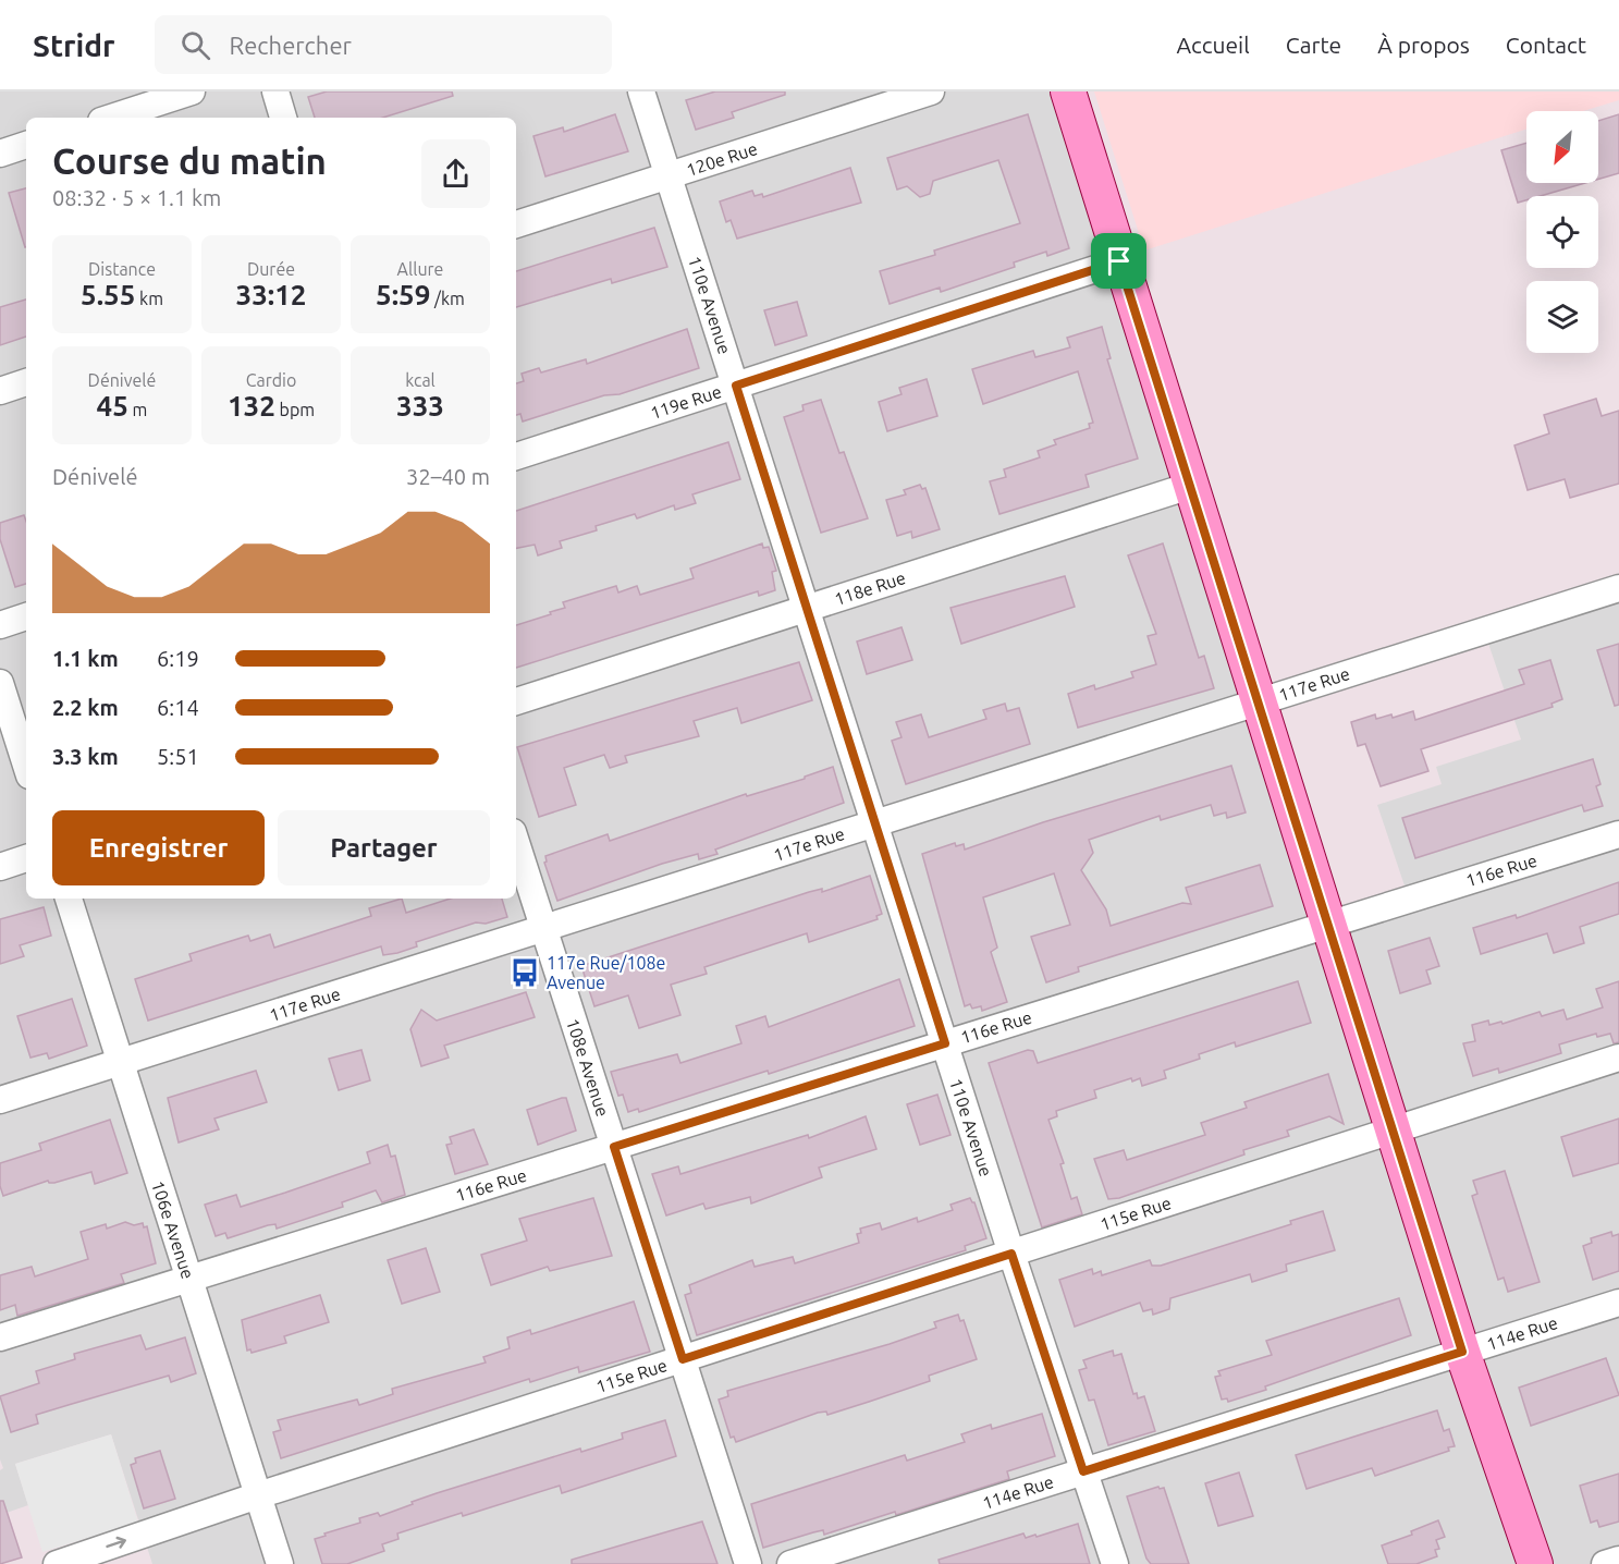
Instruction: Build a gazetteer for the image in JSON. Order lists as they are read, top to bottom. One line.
{"streets":{"street":["120e Rue","110e Avenue","119e Rue","118e Rue","117e Rue","116e Rue","108e Avenue","115e Rue","106e Avenue","114e Rue"]},"crossings":[["120e Rue","110e Avenue"],["110e Avenue","119e Rue"],["110e Avenue","118e Rue"],["110e Avenue","117e Rue"],["110e Avenue","116e Rue"],["110e Avenue","115e Rue"],["110e Avenue","114e Rue"],["117e Rue","108e Avenue"],["117e Rue","106e Avenue"],["116e Rue","108e Avenue"],["116e Rue","106e Avenue"],["108e Avenue","115e Rue"],["115e Rue","106e Avenue"]],"places":{"bus stop":["117e Rue/108e Avenue"]},"north":"bottom left","page":{"header":"Stridr","search":"Rechercher","nav":["Accueil","Carte","À propos","Contact"],"heading":["Course du matin","08:32 · 5 × 1.1 km"],"stats":[["Distance","5.55 km"],["Durée","33:12"],["Allure","5:59 /km"],["Dénivelé","45 m"],["Cardio","132 bpm"],["kcal","333"]],"chart":["Dénivelé","32–40 m"],"list":[{"name":"1.1 km","note":"6:19"},{"name":"2.2 km","note":"6:14"},{"name":"3.3 km","note":"5:51"}],"buttons":["Enregistrer","Partager"]}}
